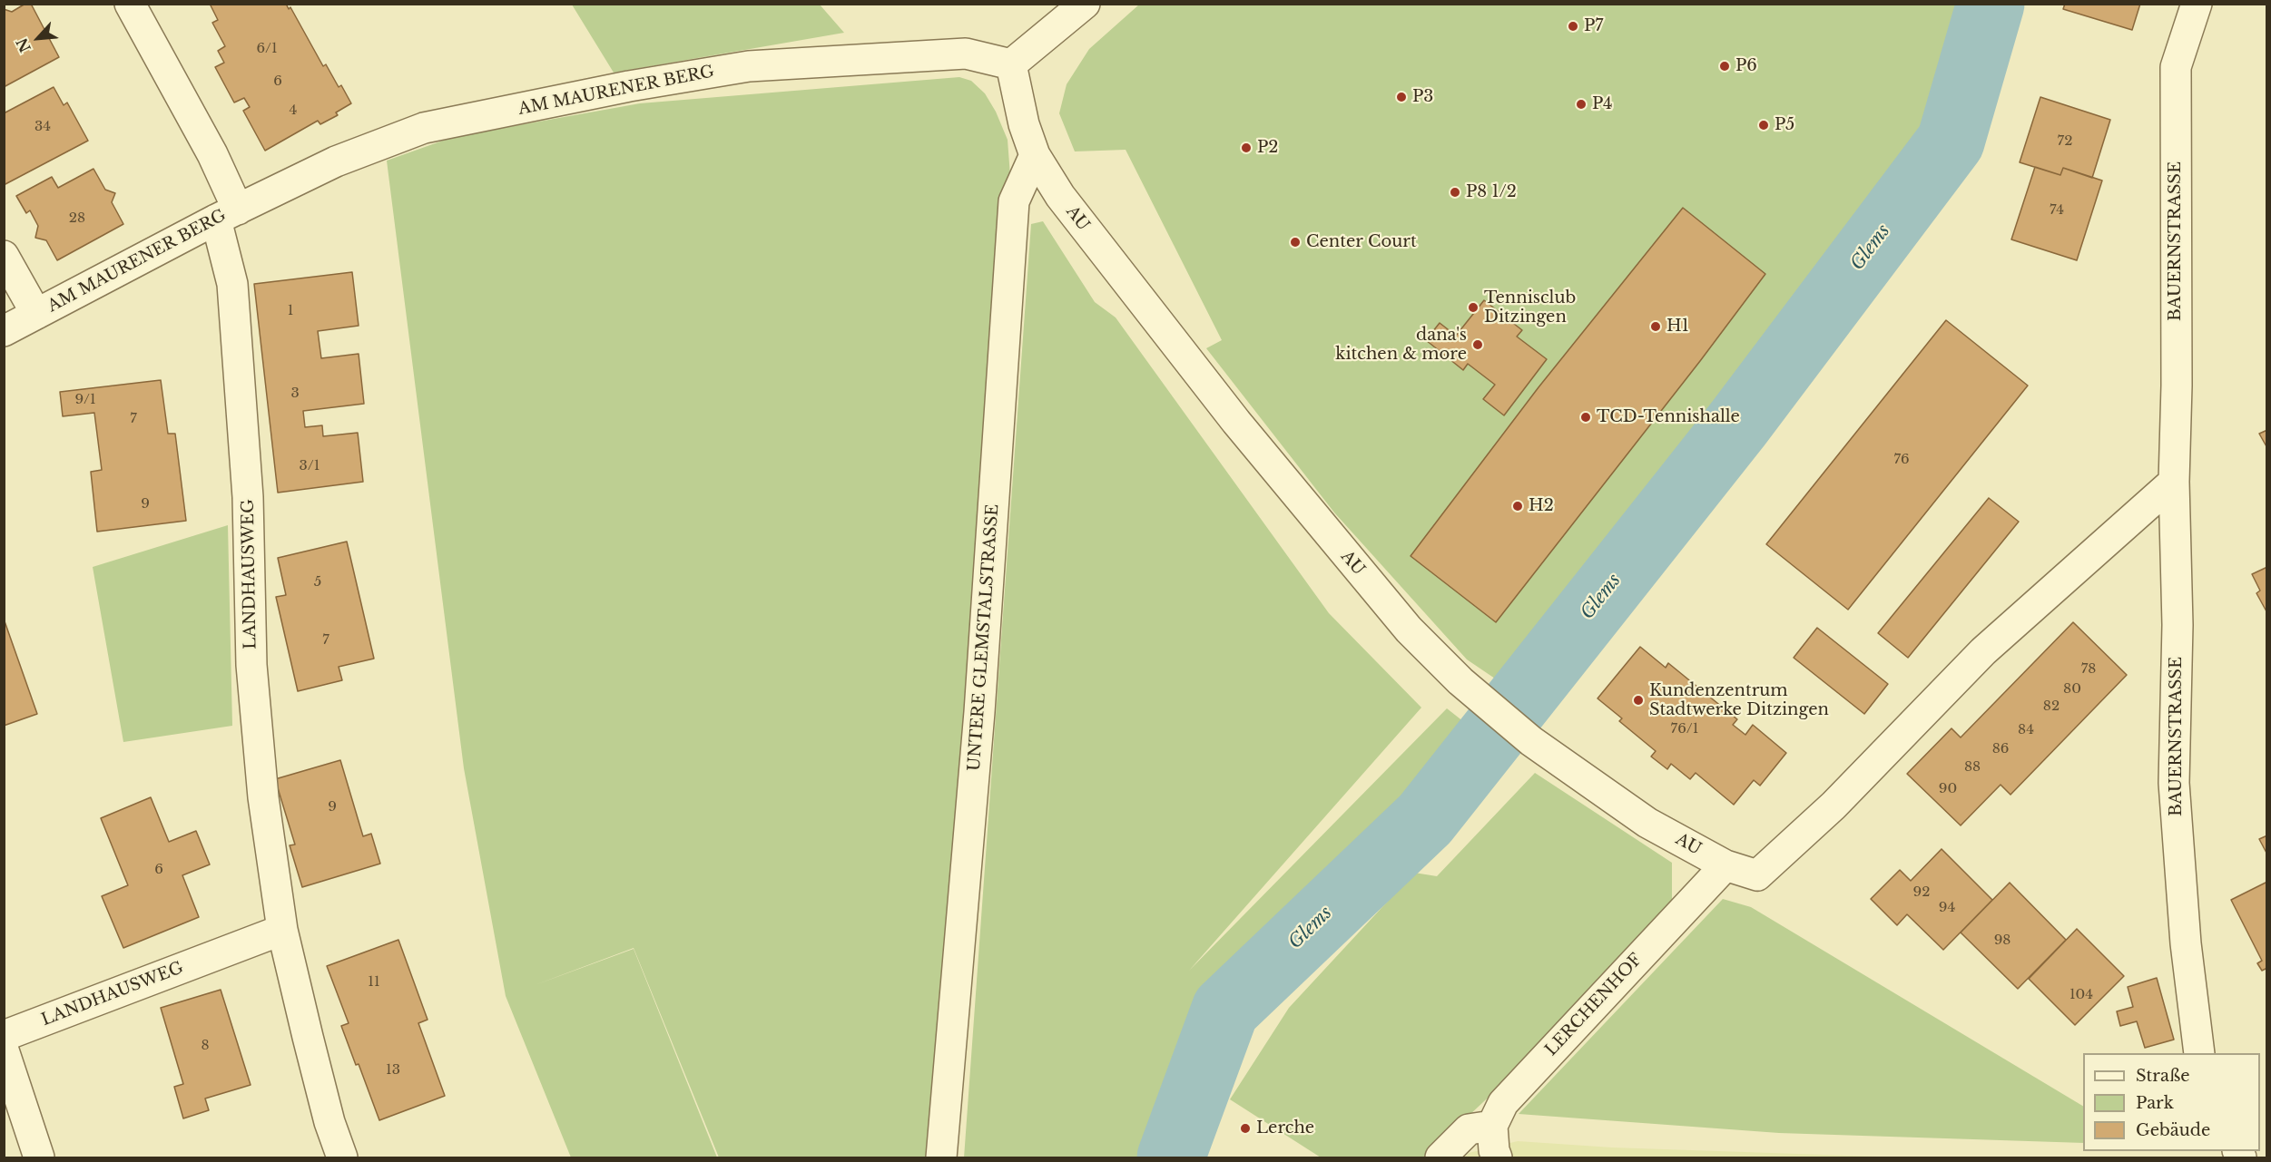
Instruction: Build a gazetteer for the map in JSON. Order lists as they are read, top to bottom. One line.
{"streets":{"street":["AM MAURENER BERG","AU","BAUERNSTRASSE","LANDHAUSWEG","UNTERE GLEMSTALSTRASSE","LERCHENHOF"]},"crossings":[["AM MAURENER BERG","LANDHAUSWEG"],["AU","BAUERNSTRASSE"],["AU","UNTERE GLEMSTALSTRASSE"],["AU","LERCHENHOF"]],"water":["Glems"],"places":["P7","P6","P3","P4","P5","P2","P8 1/2","Center Court","Tennisclub Ditzingen","H1","dana's kitchen & more","TCD-Tennishalle","H2","Kundenzentrum Stadtwerke Ditzingen","Lerche"],"house_numbers":["6/1","6","4","34","72","74","28","1","3","9/1","7","76","3/1","9","5","7","78","80","82","76/1","84","86","88","90","9","6","92","94","98","11","104","8","13"],"legend":["Straße","Park","Gebäude"],"north":"bottom left"}
